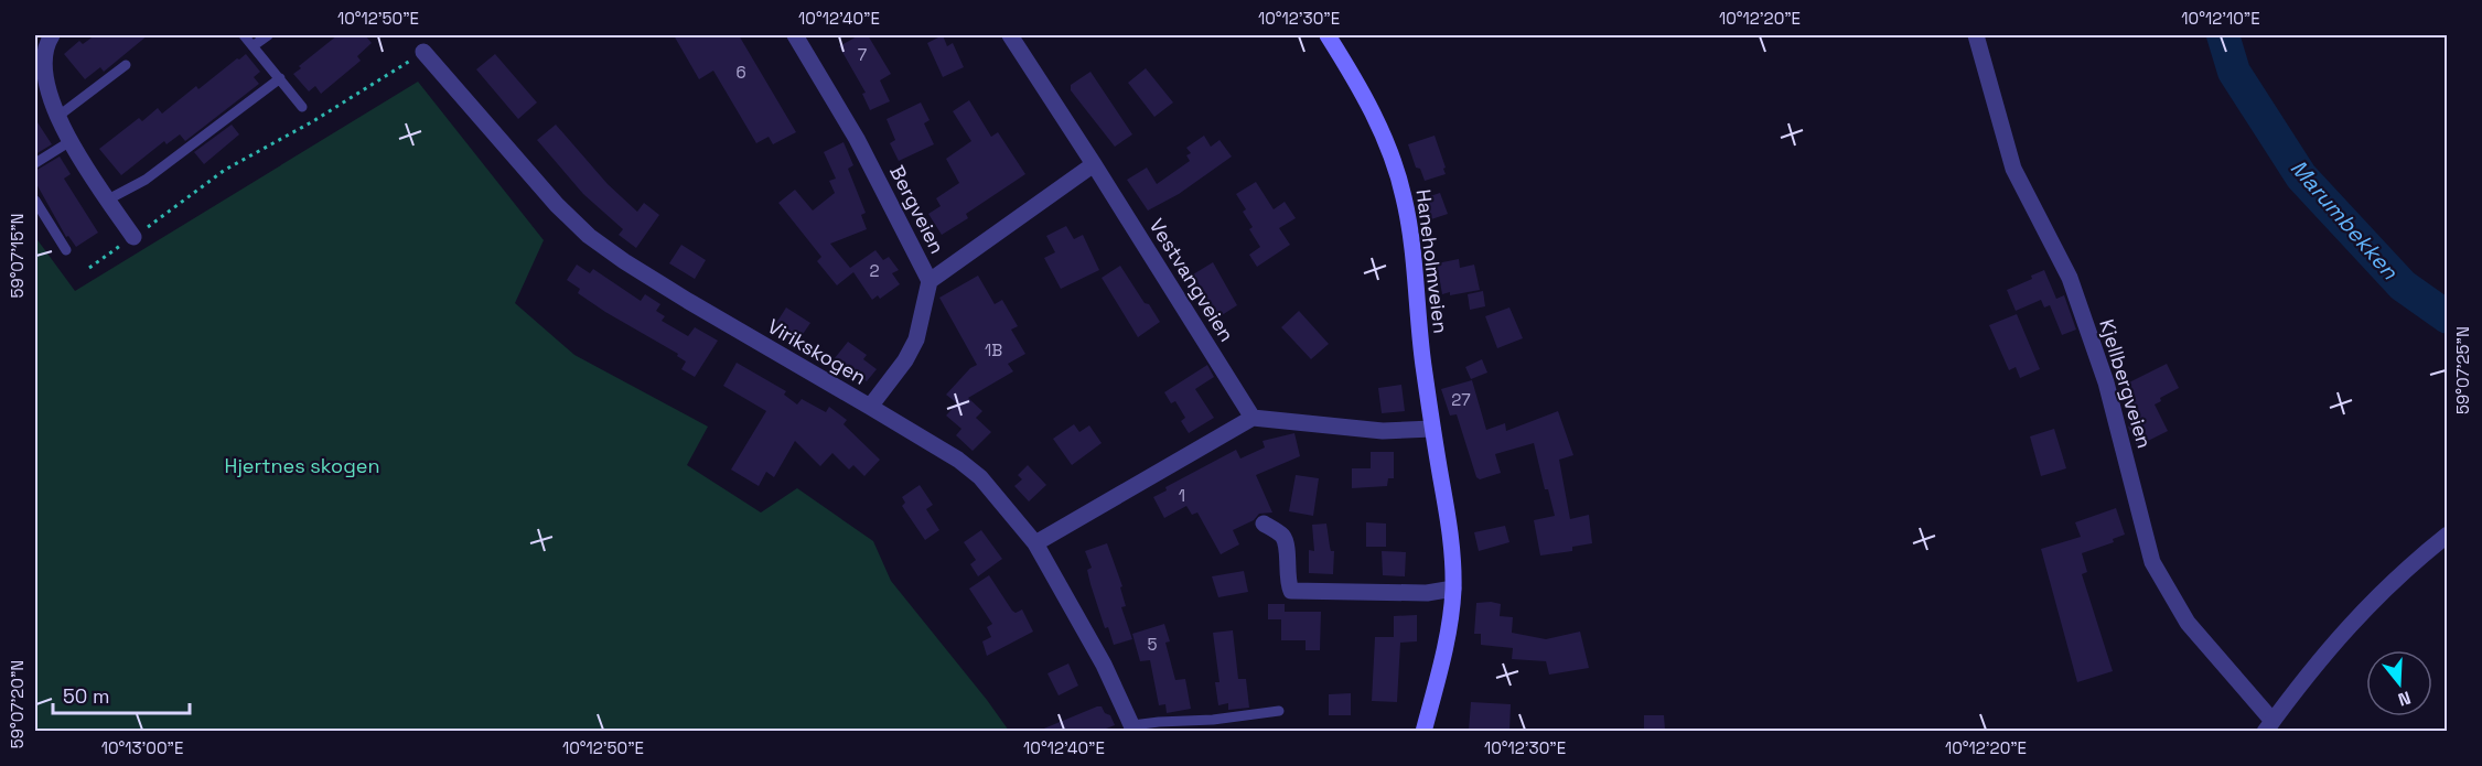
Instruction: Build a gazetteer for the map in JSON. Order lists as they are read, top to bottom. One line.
{"streets":{"main road":["Haneholmveien"],"street":["Bergveien","Vestvangveien","Virikskogen","Kjellbergveien"]},"crossings":[["Bergveien","Virikskogen"]],"water":["Marumbekken"],"parks":["Hjertnes skogen"],"house_numbers":["7","6","2","1B","27","1","5"],"scale_bar":"50 m","north":"bottom","coordinates":["10°12'50\"E","10°12'40\"E","10°12'30\"E","10°12'20\"E","10°12'10\"E","59°07'15\"N","59°07'25\"N","59°07'20\"N","10°13'00\"E"]}
